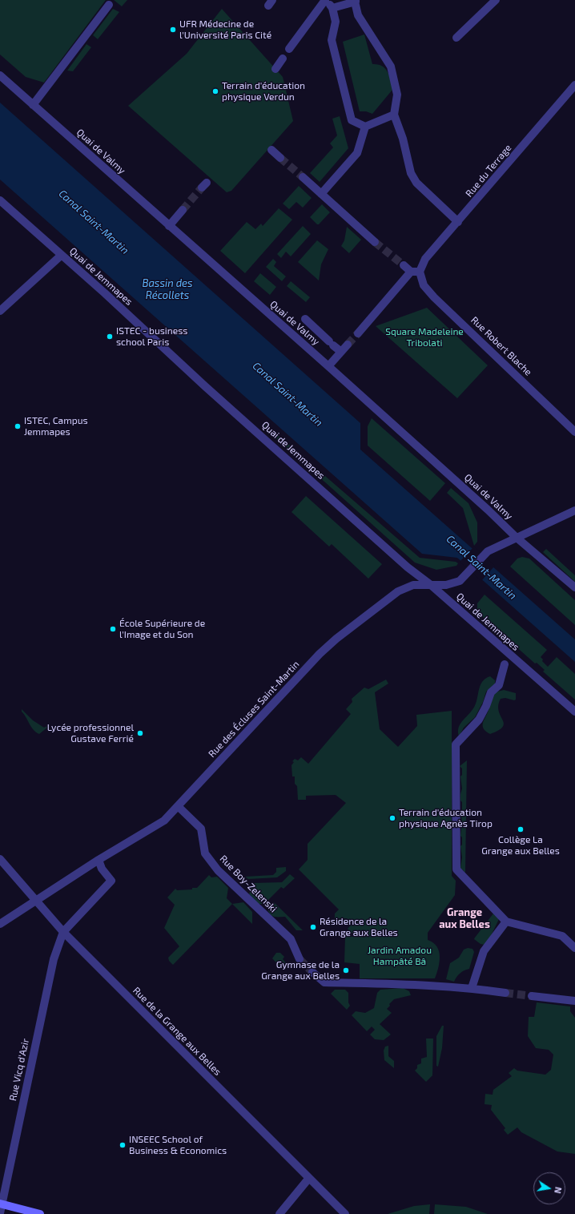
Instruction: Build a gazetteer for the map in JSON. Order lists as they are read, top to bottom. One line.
{"streets":{"street":["Quai de Valmy","Rue du Terrage","Quai de Jemmapes","Rue Robert Blache","Rue des Écluses Saint-Martin","Rue Boy-Zelenski","Rue de la Grange aux Belles","Rue Vicq d'Azir"]},"crossings":[["Quai de Valmy","Rue des Écluses Saint-Martin"],["Rue du Terrage","Rue Robert Blache"],["Quai de Jemmapes","Rue des Écluses Saint-Martin"],["Rue des Écluses Saint-Martin","Rue Boy-Zelenski"],["Rue des Écluses Saint-Martin","Rue de la Grange aux Belles"],["Rue de la Grange aux Belles","Rue Vicq d'Azir"]],"districts":["Grange aux Belles"],"water":["Canal Saint-Martin","Bassin des Récollets"],"parks":["Square Madeleine Tribolati","Jardin Amadou Hampâté Bâ"],"places":["UFR Médecine de l'Université Paris Cité","Terrain d'éducation physique Verdun","ISTEC - business school Paris","ISTEC, Campus Jemmapes","École Supérieure de l'Image et du Son","Lycée professionnel Gustave Ferrié","Terrain d'éducation physique Agnès Tirop","Collège La Grange aux Belles","Résidence de la Grange aux Belles","Gymnase de la Grange aux Belles","INSEEC School of Business & Economics"],"north":"right"}
